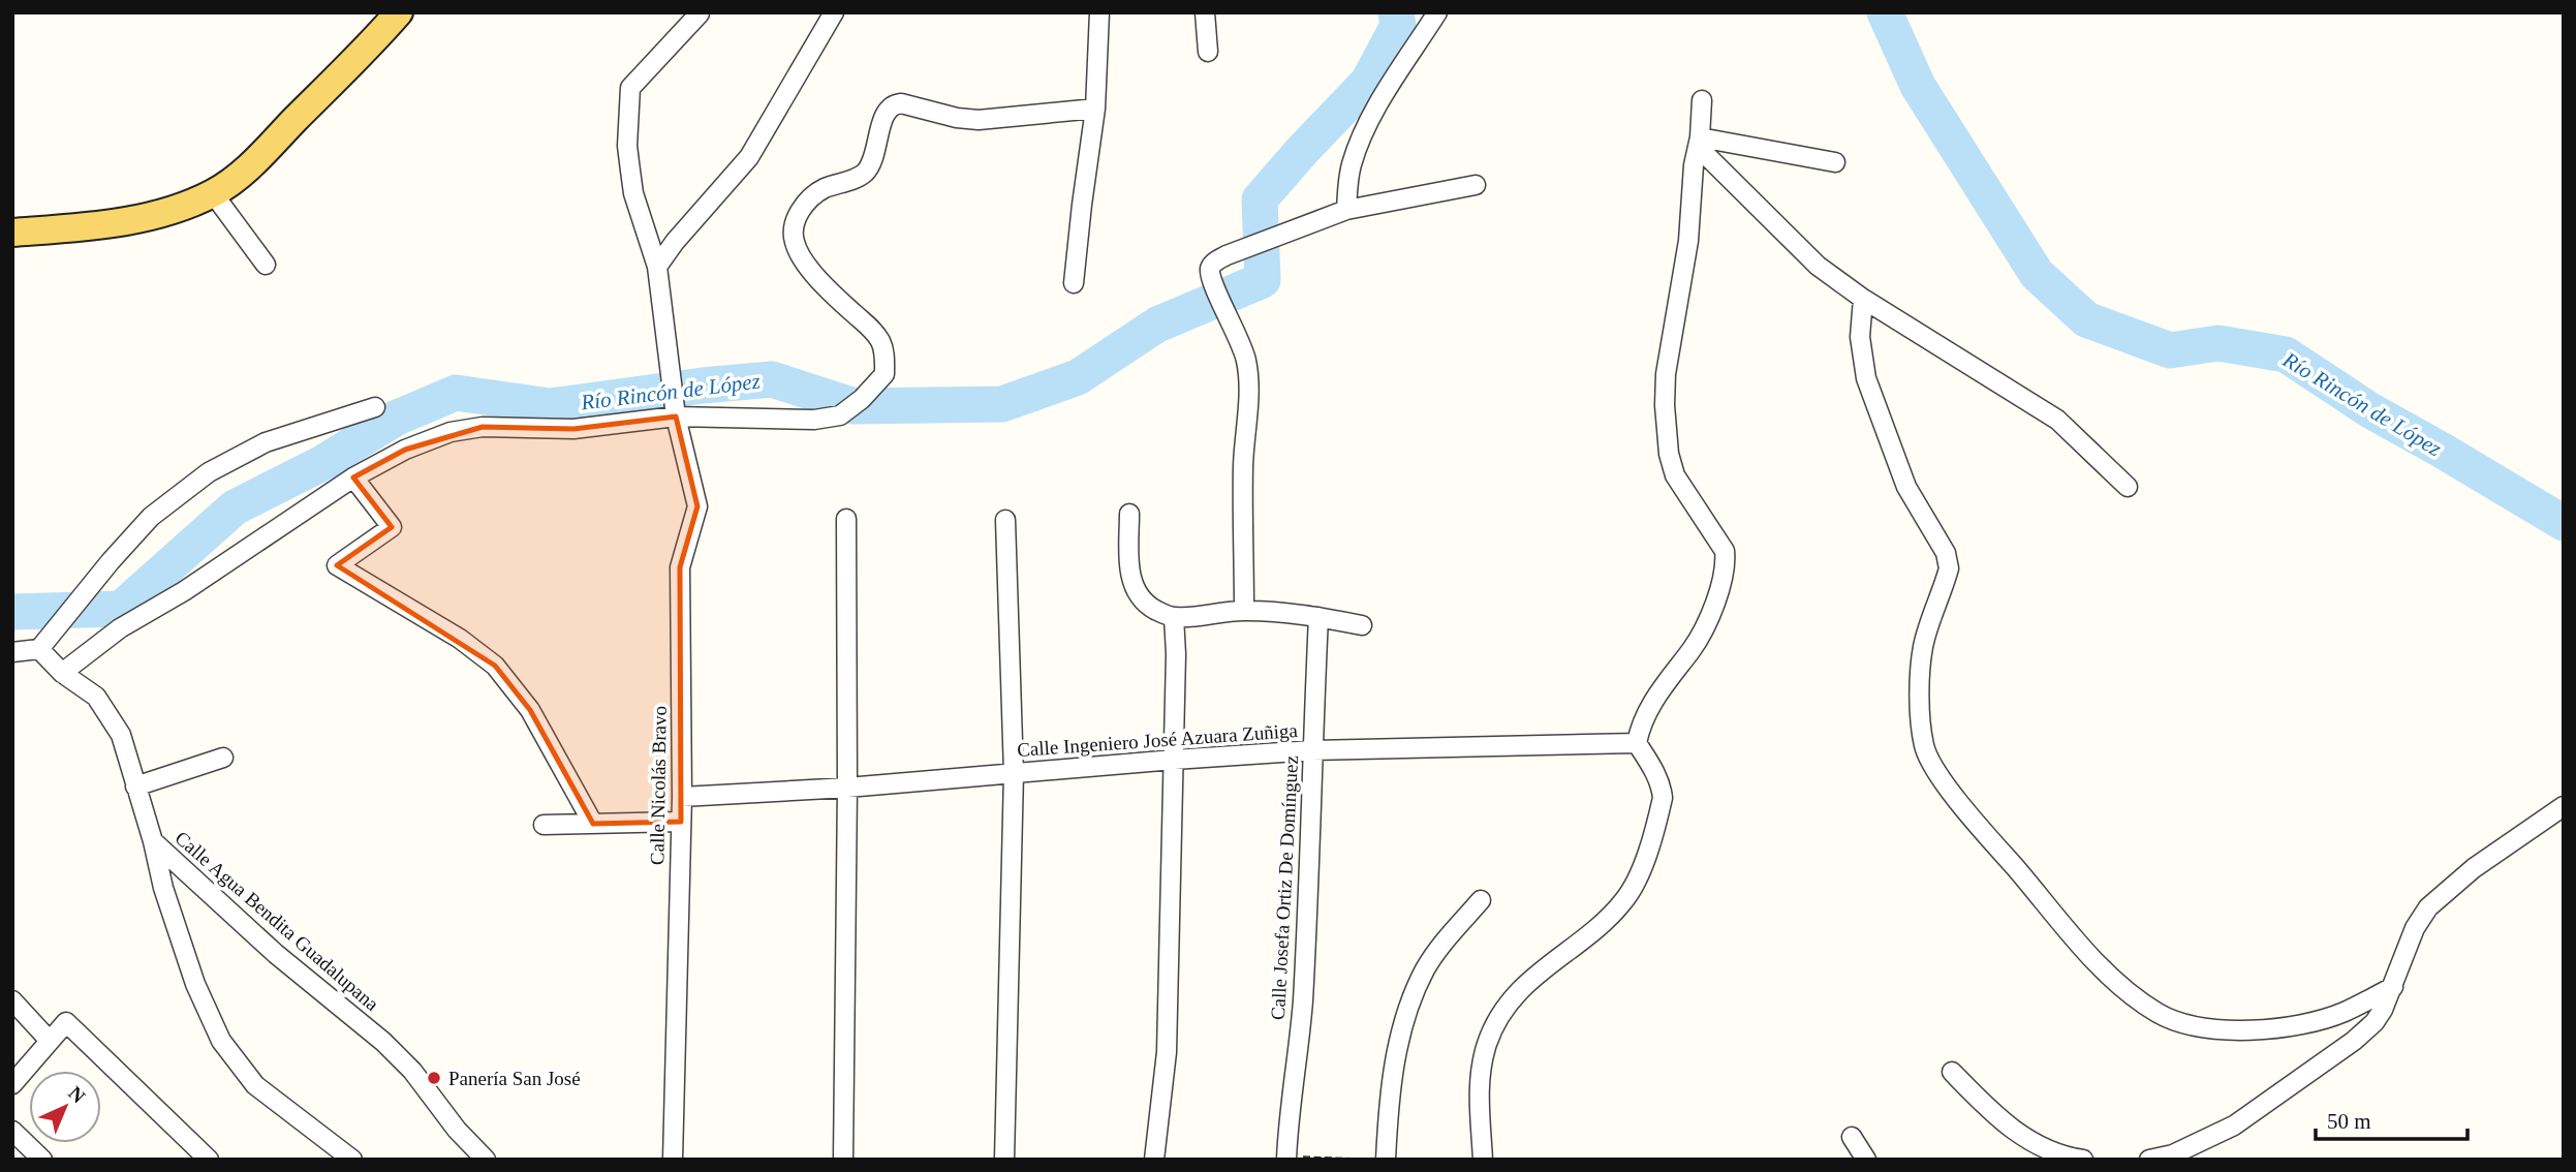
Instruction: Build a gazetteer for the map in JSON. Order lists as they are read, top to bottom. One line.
{"streets":{"street":["Calle Ingeniero José Azuara Zuñiga","Calle Nicolás Bravo","Calle Josefa Ortiz De Domínguez","Calle Agua Bendita Guadalupana"]},"crossings":[["Calle Ingeniero José Azuara Zuñiga","Calle Nicolás Bravo"],["Calle Ingeniero José Azuara Zuñiga","Calle Josefa Ortiz De Domínguez"]],"water":["Río Rincón de López"],"places":["Panería San José"],"scale_bar":"50 m","north":"top right"}
